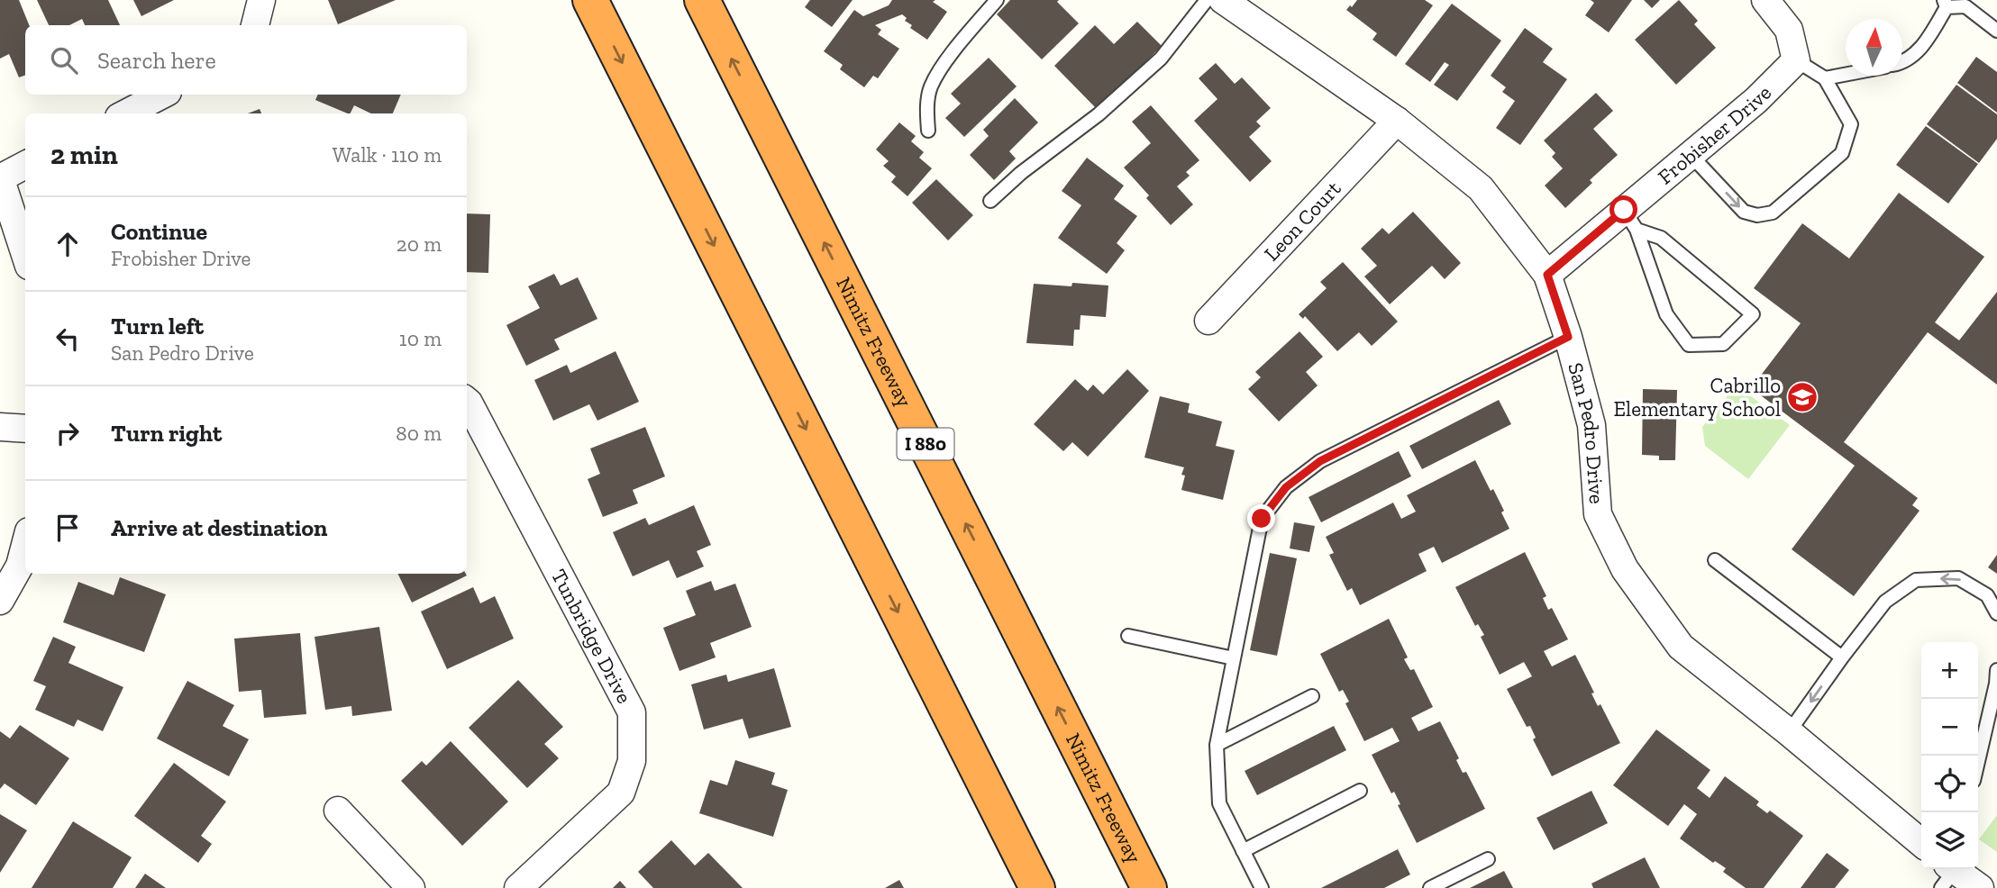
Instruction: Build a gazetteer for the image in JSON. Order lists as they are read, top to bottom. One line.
{"streets":{"highway":["Nimitz Freeway","I 880"],"street":["Frobisher Drive","Leon Court","San Pedro Drive","Tunbridge Drive"]},"crossings":[["Frobisher Drive","San Pedro Drive"],["Leon Court","San Pedro Drive"]],"places":{"school or university":["Cabrillo Elementary School"]},"north":"top","page":{"search":"Search here","heading":["2 min","Walk · 110 m"],"list":[["Continue","Frobisher Drive","20 m"],["Turn left","San Pedro Drive","10 m"],["Turn right","80 m"],"Arrive at destination"],"map_buttons":["+","−"]}}
